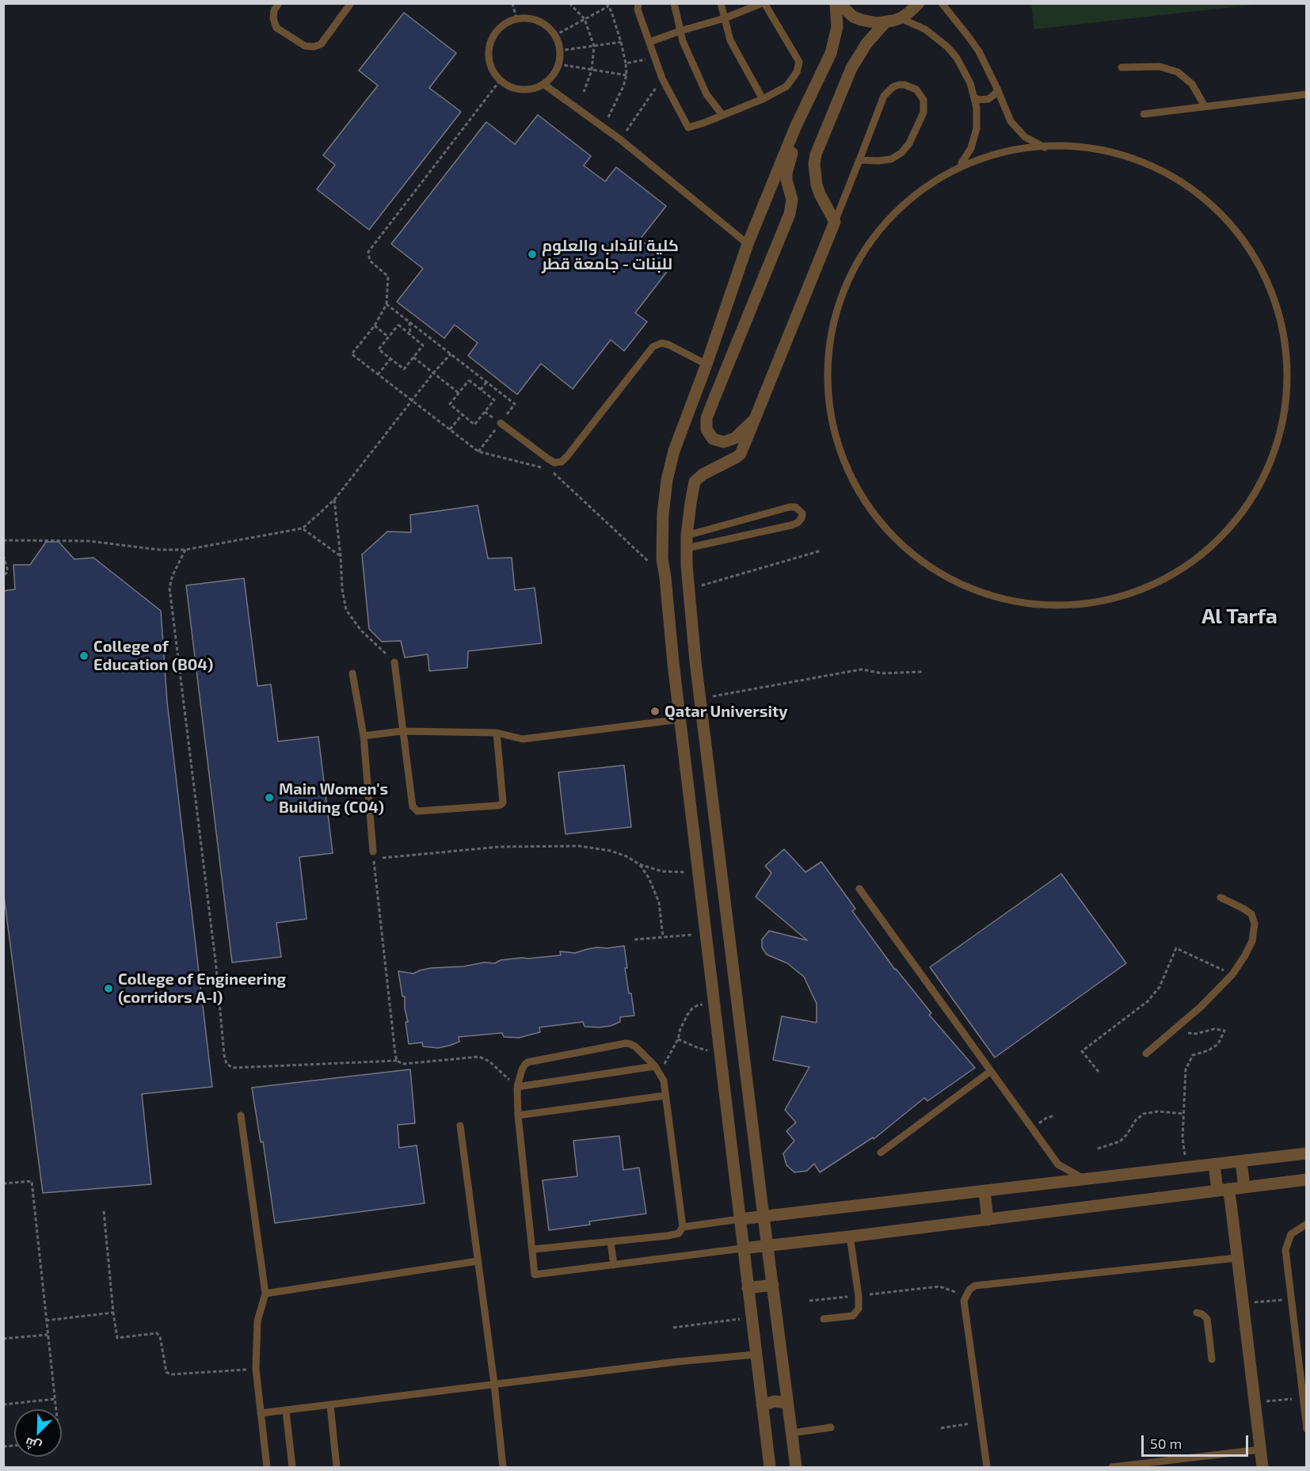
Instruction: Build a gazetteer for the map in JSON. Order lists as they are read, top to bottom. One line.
{"districts":["Al Tarfa"],"places":["كلية الآداب والعلوم للبنات - جامعة قطر","College of Education (B04)","Qatar University","Main Women's Building (C04)","College of Engineering (corridors A-I)"],"scale_bar":"50 m","north":"bottom left"}
